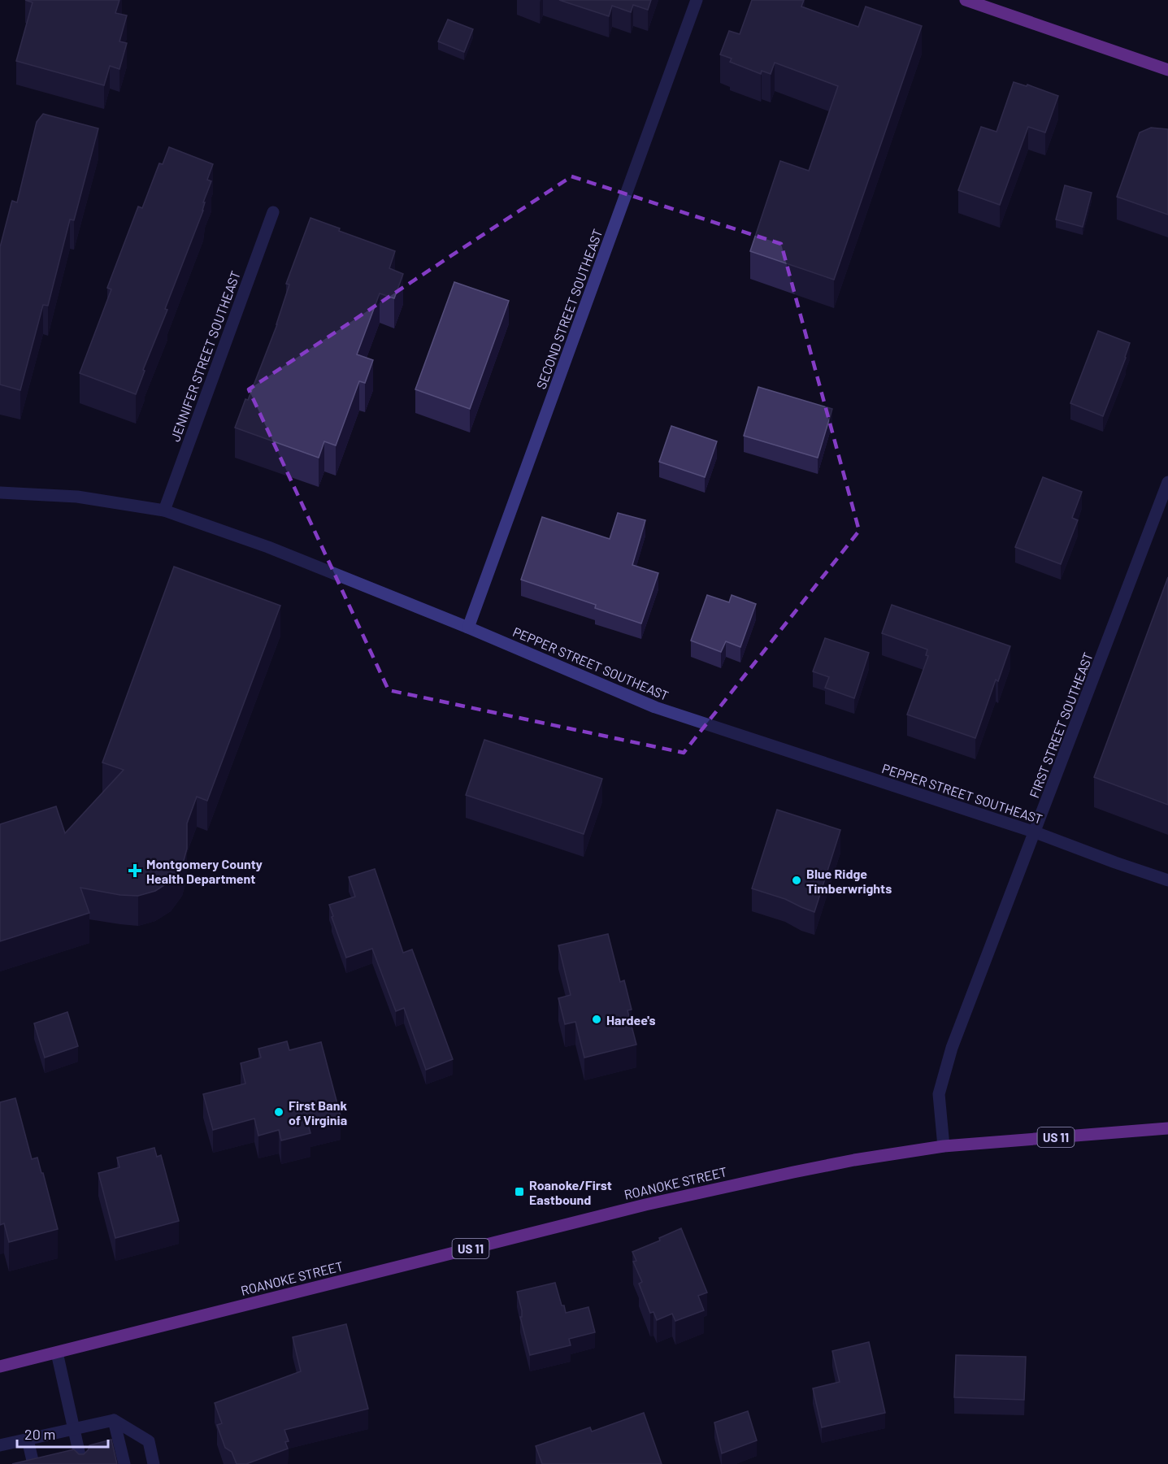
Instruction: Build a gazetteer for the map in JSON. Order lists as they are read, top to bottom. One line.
{"streets":{"main road":["US 11","ROANOKE STREET"],"street":["SECOND STREET SOUTHEAST","JENNIFER STREET SOUTHEAST","PEPPER STREET SOUTHEAST","FIRST STREET SOUTHEAST"]},"crossings":[["SECOND STREET SOUTHEAST","PEPPER STREET SOUTHEAST"],["JENNIFER STREET SOUTHEAST","PEPPER STREET SOUTHEAST"],["PEPPER STREET SOUTHEAST","FIRST STREET SOUTHEAST"],["FIRST STREET SOUTHEAST","ROANOKE STREET"]],"places":{"health":["Montgomery County Health Department"],"other":["Blue Ridge Timberwrights","Hardee's","First Bank of Virginia"],"transit":["Roanoke/First Eastbound"]},"scale_bar":"20 m"}
